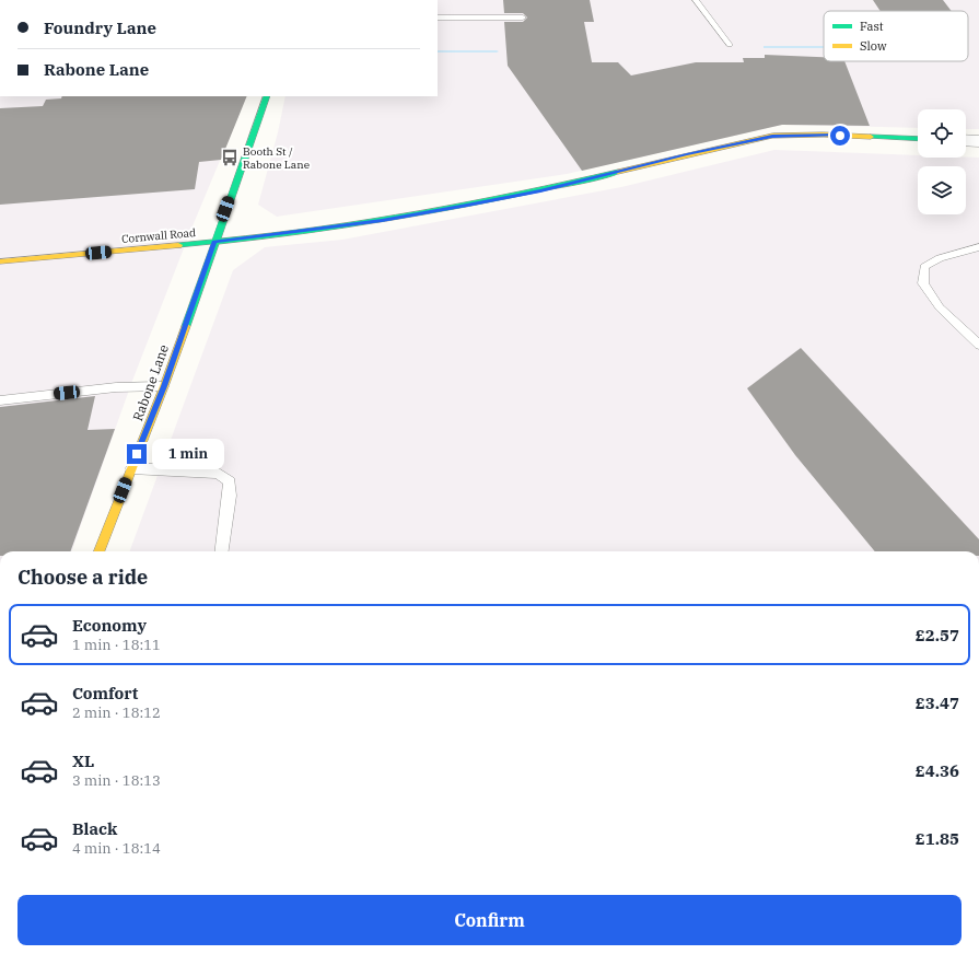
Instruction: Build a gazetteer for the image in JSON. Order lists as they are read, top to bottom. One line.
{"streets":{"street":["Cornwall Road","Rabone Lane"]},"crossings":[["Cornwall Road","Rabone Lane"]],"places":{"bus stop":["Booth St / Rabone Lane"]},"legend":["Fast","Slow"],"page":{"banner":["Foundry Lane","Rabone Lane"],"bubble":"1 min","heading":"Choose a ride","list":[{"name":"Economy","note":"1 min · 18:11","value":"£2.57"},{"name":"Comfort","note":"2 min · 18:12","value":"£3.47"},{"name":"XL","note":"3 min · 18:13","value":"£4.36"},{"name":"Black","note":"4 min · 18:14","value":"£1.85"}],"buttons":"Confirm"}}
